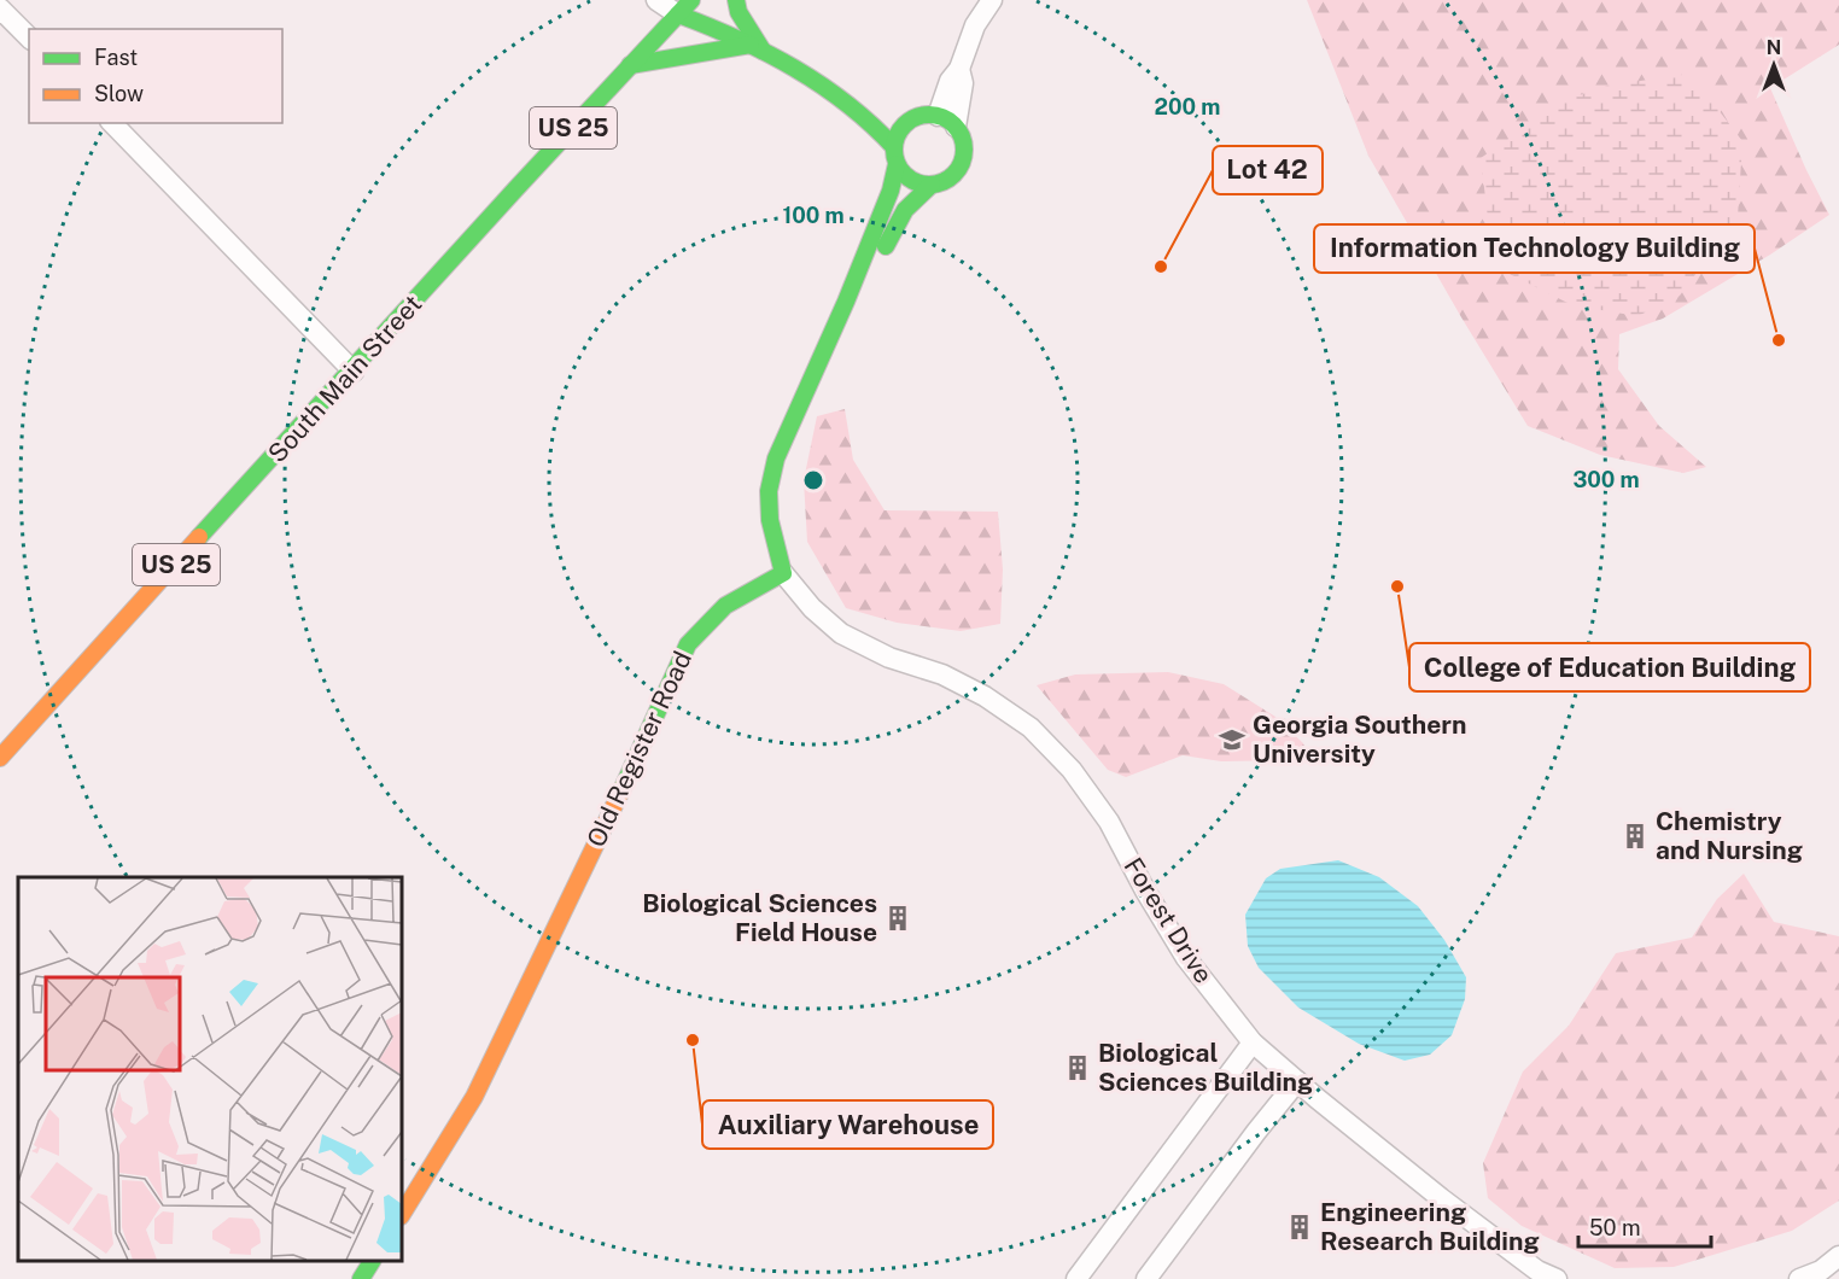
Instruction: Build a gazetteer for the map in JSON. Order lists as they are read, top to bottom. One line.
{"streets":{"street":["US 25","South Main Street","Old Register Road","Forest Drive"]},"crossings":[["Old Register Road","Forest Drive"]],"places":{"other":["Lot 42","Information Technology Building","College of Education Building","Auxiliary Warehouse"],"school or university":["Georgia Southern University"],"building":["Chemistry and Nursing","Biological Sciences Field House","Biological Sciences Building","Engineering Research Building"]},"legend":["Fast","Slow"],"scale_bar":"50 m","north":"top","rings":["200 m","100 m","300 m"]}
